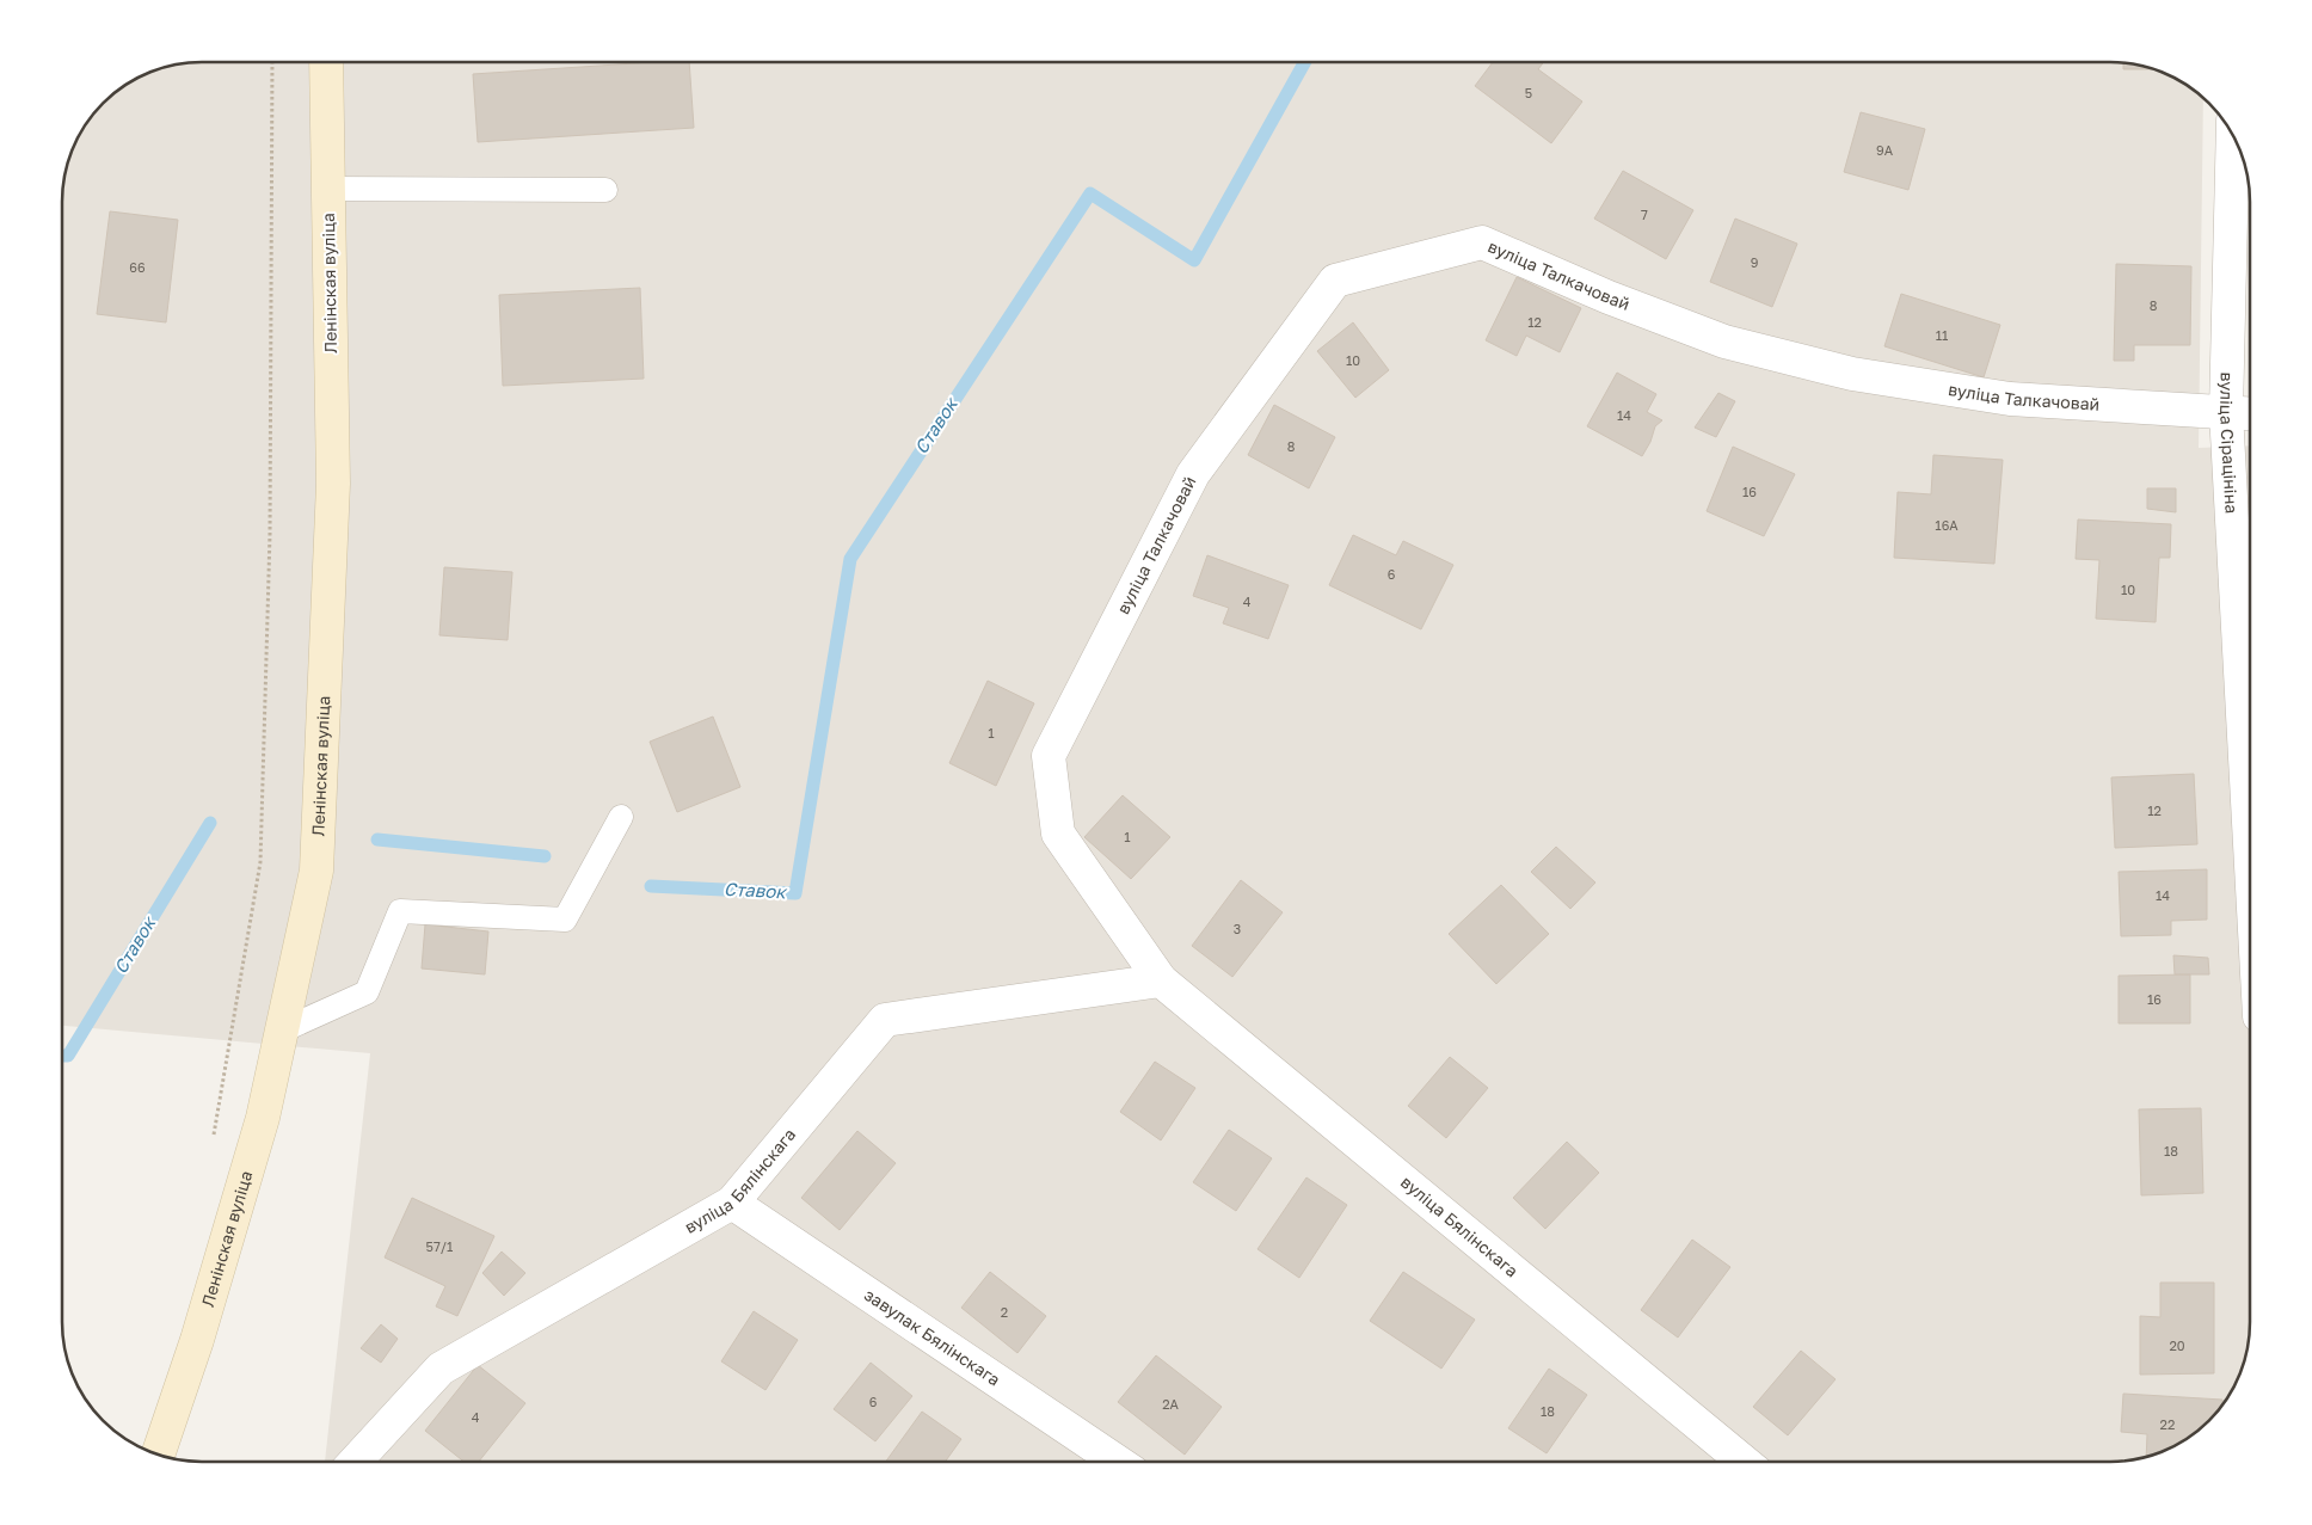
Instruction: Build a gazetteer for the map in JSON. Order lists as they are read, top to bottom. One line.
{"streets":{"main road":["Ленінская вуліца"],"street":["вуліца Талкачовай","вуліца Сірацініна","вуліца Бялінскага","завулак Бялінскага"]},"crossings":[["вуліца Талкачовай","вуліца Сірацініна"],["вуліца Талкачовай","вуліца Бялінскага"],["вуліца Бялінскага","завулак Бялінскага"]],"water":["Ставок"],"house_numbers":["5","9А","7","9","66","8","12","11","10","14","8","16","16А","6","10","4","1","12","1","14","3","16","18","57/1","2","20","6","2А","18","4","22"]}
